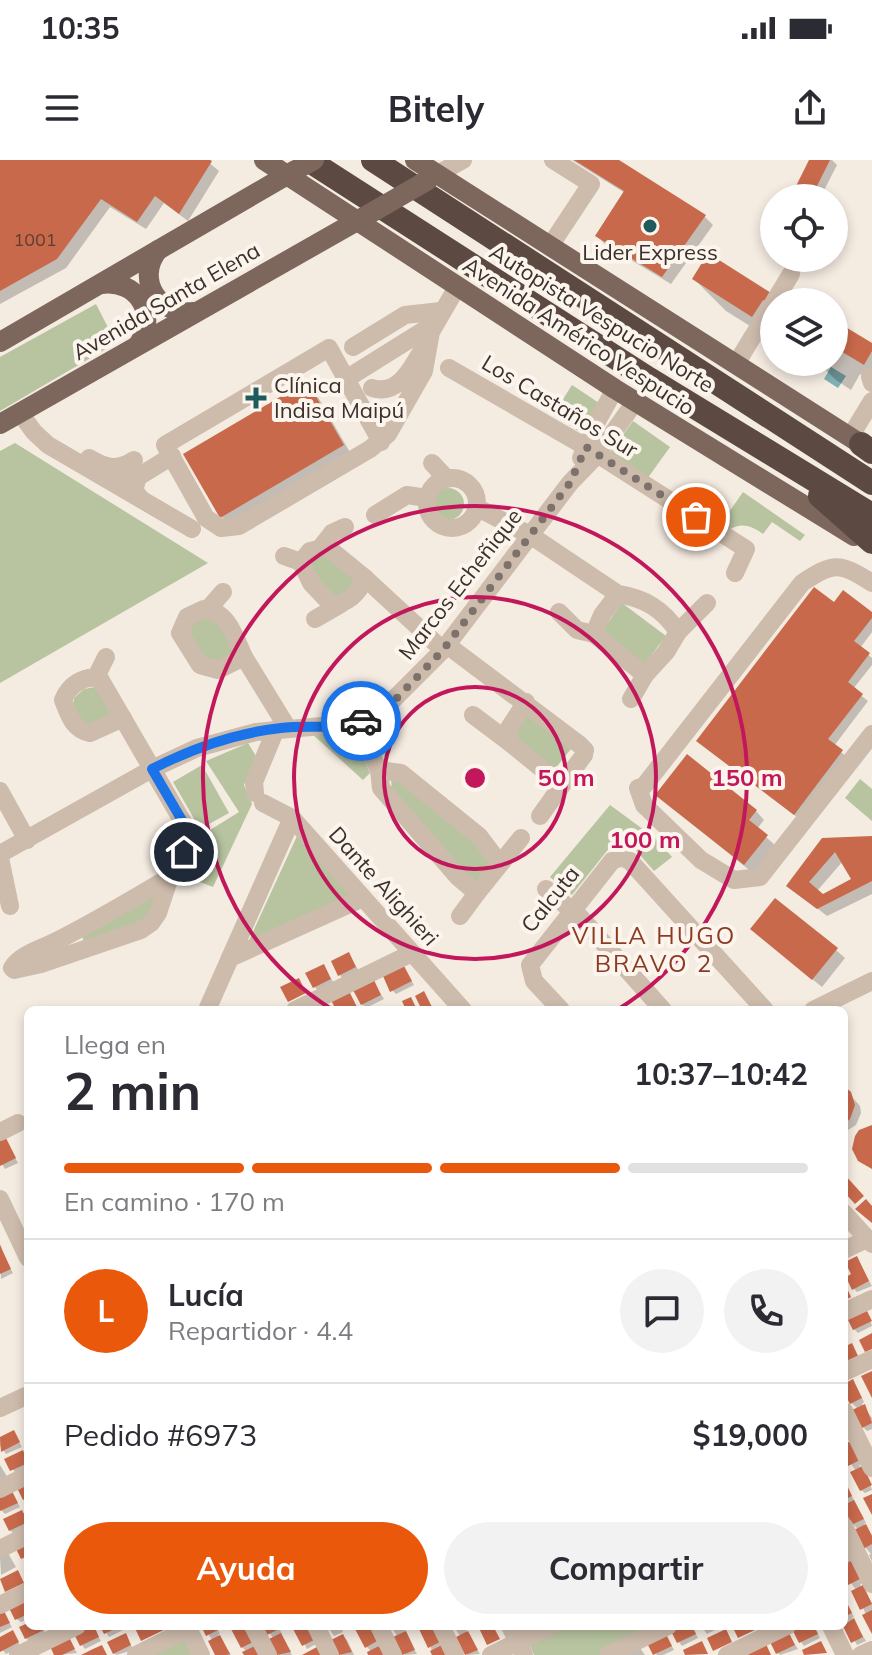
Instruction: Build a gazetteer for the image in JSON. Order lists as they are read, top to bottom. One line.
{"streets":{"highway":["Autopista Vespucio Norte"],"main road":["Avenida Santa Elena","Avenida Américo Vespucio"],"street":["Los Castaños Sur","Marcos Echeñique","Dante Alighieri","Calcuta"]},"crossings":[["Avenida Santa Elena","Avenida Américo Vespucio"],["Autopista Vespucio Norte","Avenida Américo Vespucio"],["Avenida Américo Vespucio","Marcos Echeñique"],["Los Castaños Sur","Marcos Echeñique"],["Marcos Echeñique","Dante Alighieri"]],"districts":["VILLA HUGO BRAVO 2"],"places":{"other":["Lider Express"],"health":["Clínica Indisa Maipú"]},"house_numbers":["1001"],"page":{"status":"10:35","header":"Bitely","heading":["2 min","Llega en","10:37–10:42"],"panel":["Lucía","Repartidor · 4.4","Pedido #6973","$19,000"],"bar":"En camino · 170 m","round":"L","buttons":["Ayuda","Compartir"]},"rings":["50 m","150 m","100 m"]}
